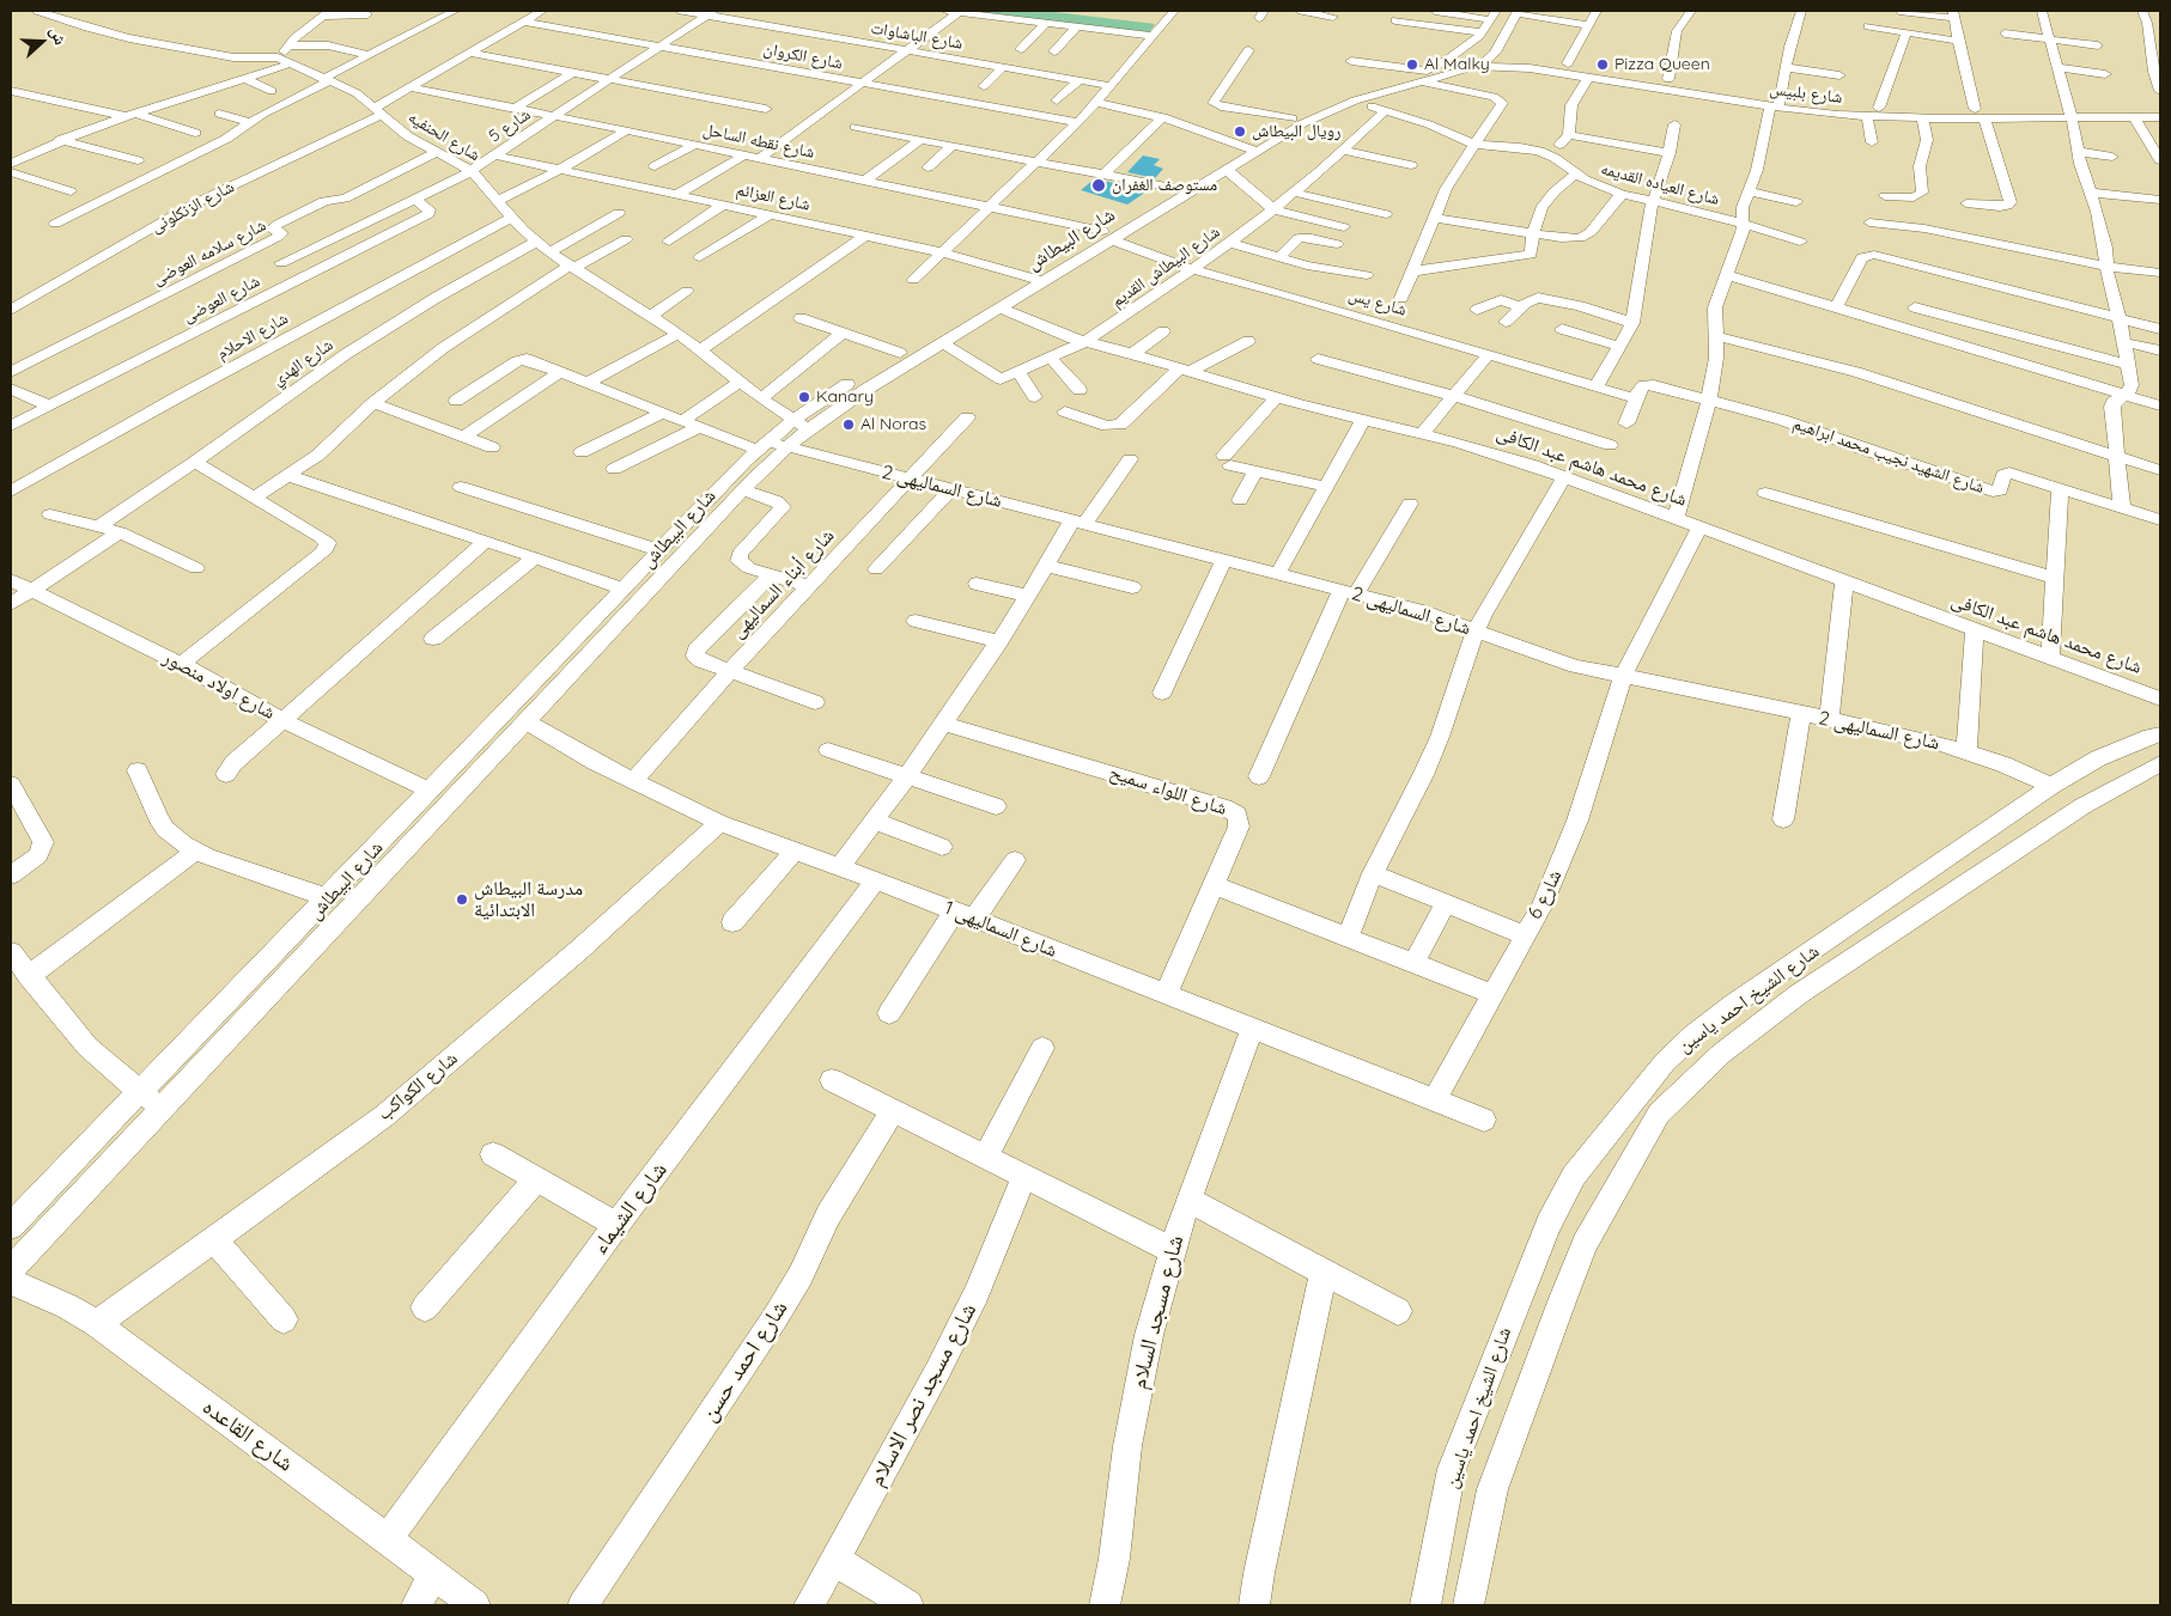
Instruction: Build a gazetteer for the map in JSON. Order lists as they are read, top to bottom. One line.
{"streets":{"street":["شارع الباشاوات","شارع الكروان","شارع بلبيس","شارع 5","شارع الحنفيه","شارع نقطه الساحل","شارع العياده القديمه","شارع العزائم","شارع الزنكلونى","شارع البيطاش","شارع سلامه العوضى","شارع البيطاش القديم","شارع العوضى","شارع يس","شارع الاحلام","شارع الهدي","شارع الشهيد نجيب محمد ابراهيم","شارع محمد هاشم عبد الكافى","شارع السماليهى 2","شارع أبناء السماليهى","شارع اولاد منصور","شارع اللواء سميح","شارع 6","شارع السماليهى 1","شارع الشيخ احمد ياسين","شارع الكواكب","شارع الشيماء","شارع مسجد السلام","شارع احمد حسن","شارع مسجد نصر الاسلام","شارع القاعده"]},"crossings":[["شارع الباشاوات","شارع 5"],["شارع الكروان","شارع 5"],["شارع الكروان","شارع الزنكلونى"],["شارع بلبيس","شارع البيطاش"],["شارع 5","شارع الحنفيه"],["شارع 5","شارع نقطه الساحل"],["شارع 5","شارع العزائم"],["شارع 5","شارع العوضى"],["شارع الحنفيه","شارع الزنكلونى"],["شارع الحنفيه","شارع البيطاش"],["شارع الحنفيه","شارع سلامه العوضى"],["شارع الحنفيه","شارع الاحلام"],["شارع الحنفيه","شارع الهدي"],["شارع نقطه الساحل","شارع الزنكلونى"],["شارع نقطه الساحل","شارع البيطاش"],["شارع نقطه الساحل","شارع يس"],["شارع العياده القديمه","شارع البيطاش"],["شارع العياده القديمه","شارع البيطاش القديم"],["شارع العزائم","شارع البيطاش"],["شارع البيطاش","شارع البيطاش القديم"],["شارع البيطاش","شارع يس"],["شارع البيطاش","شارع محمد هاشم عبد الكافى"],["شارع البيطاش","شارع السماليهى 2"],["شارع البيطاش","شارع اولاد منصور"],["شارع البيطاش","شارع السماليهى 1"],["شارع البيطاش القديم","شارع يس"],["شارع البيطاش القديم","شارع محمد هاشم عبد الكافى"],["شارع يس","شارع الشهيد نجيب محمد ابراهيم"],["شارع محمد هاشم عبد الكافى","شارع 6"],["شارع السماليهى 2","شارع أبناء السماليهى"],["شارع السماليهى 2","شارع 6"],["شارع السماليهى 2","شارع الشيخ احمد ياسين"],["شارع أبناء السماليهى","شارع السماليهى 1"],["شارع اللواء سميح","شارع السماليهى 1"],["شارع 6","شارع السماليهى 1"],["شارع السماليهى 1","شارع الكواكب"],["شارع السماليهى 1","شارع الشيماء"],["شارع السماليهى 1","شارع مسجد السلام"],["شارع الكواكب","شارع القاعده"],["شارع الشيماء","شارع القاعده"]],"places":["Al Malky","Pizza Queen","رويال البيطاش","مستوصف الغفران","Kanary","Al Noras","مدرسة البيطاش الابتدائية"],"north":"right"}
